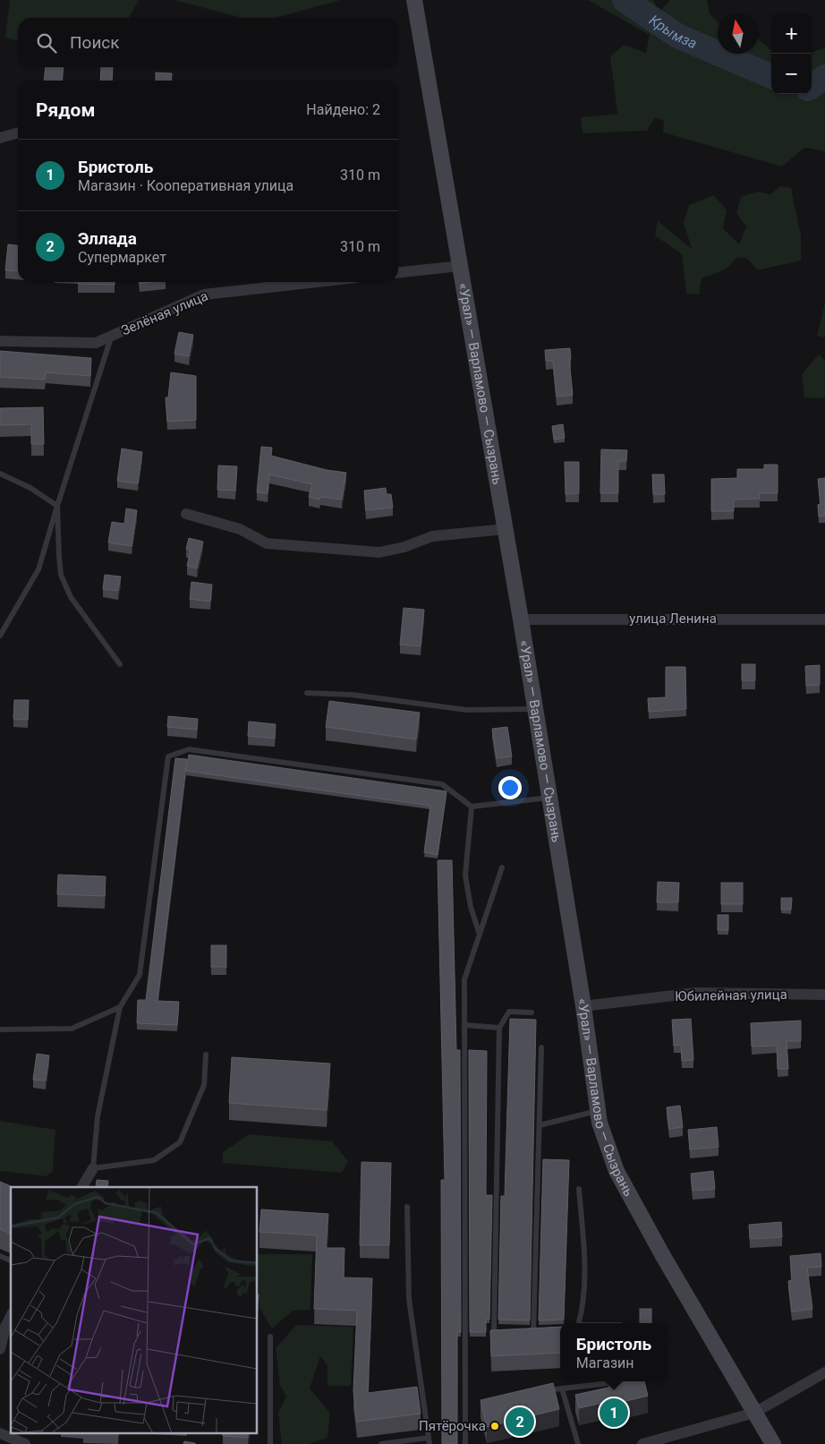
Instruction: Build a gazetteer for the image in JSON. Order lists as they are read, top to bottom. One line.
{"streets":{"main road":["«Урал» — Варламово — Сызрань"],"street":["Зелёная улица","улица Ленина","Юбилейная улица"]},"crossings":[["«Урал» — Варламово — Сызрань","улица Ленина"],["«Урал» — Варламово — Сызрань","Юбилейная улица"]],"water":["Крымза"],"places":["Пятёрочка"],"north":"top","page":{"map_buttons":["+","−"],"search":"Поиск","heading":["Рядом","Найдено: 2"],"list":[{"mark":"1","name":"Бристоль","note":"Магазин · Кооперативная улица","value":"310 m"},{"mark":"2","name":"Эллада","note":"Супермаркет","value":"310 m"}],"popup":["Бристоль","Магазин"],"pins":["1","2"]}}
